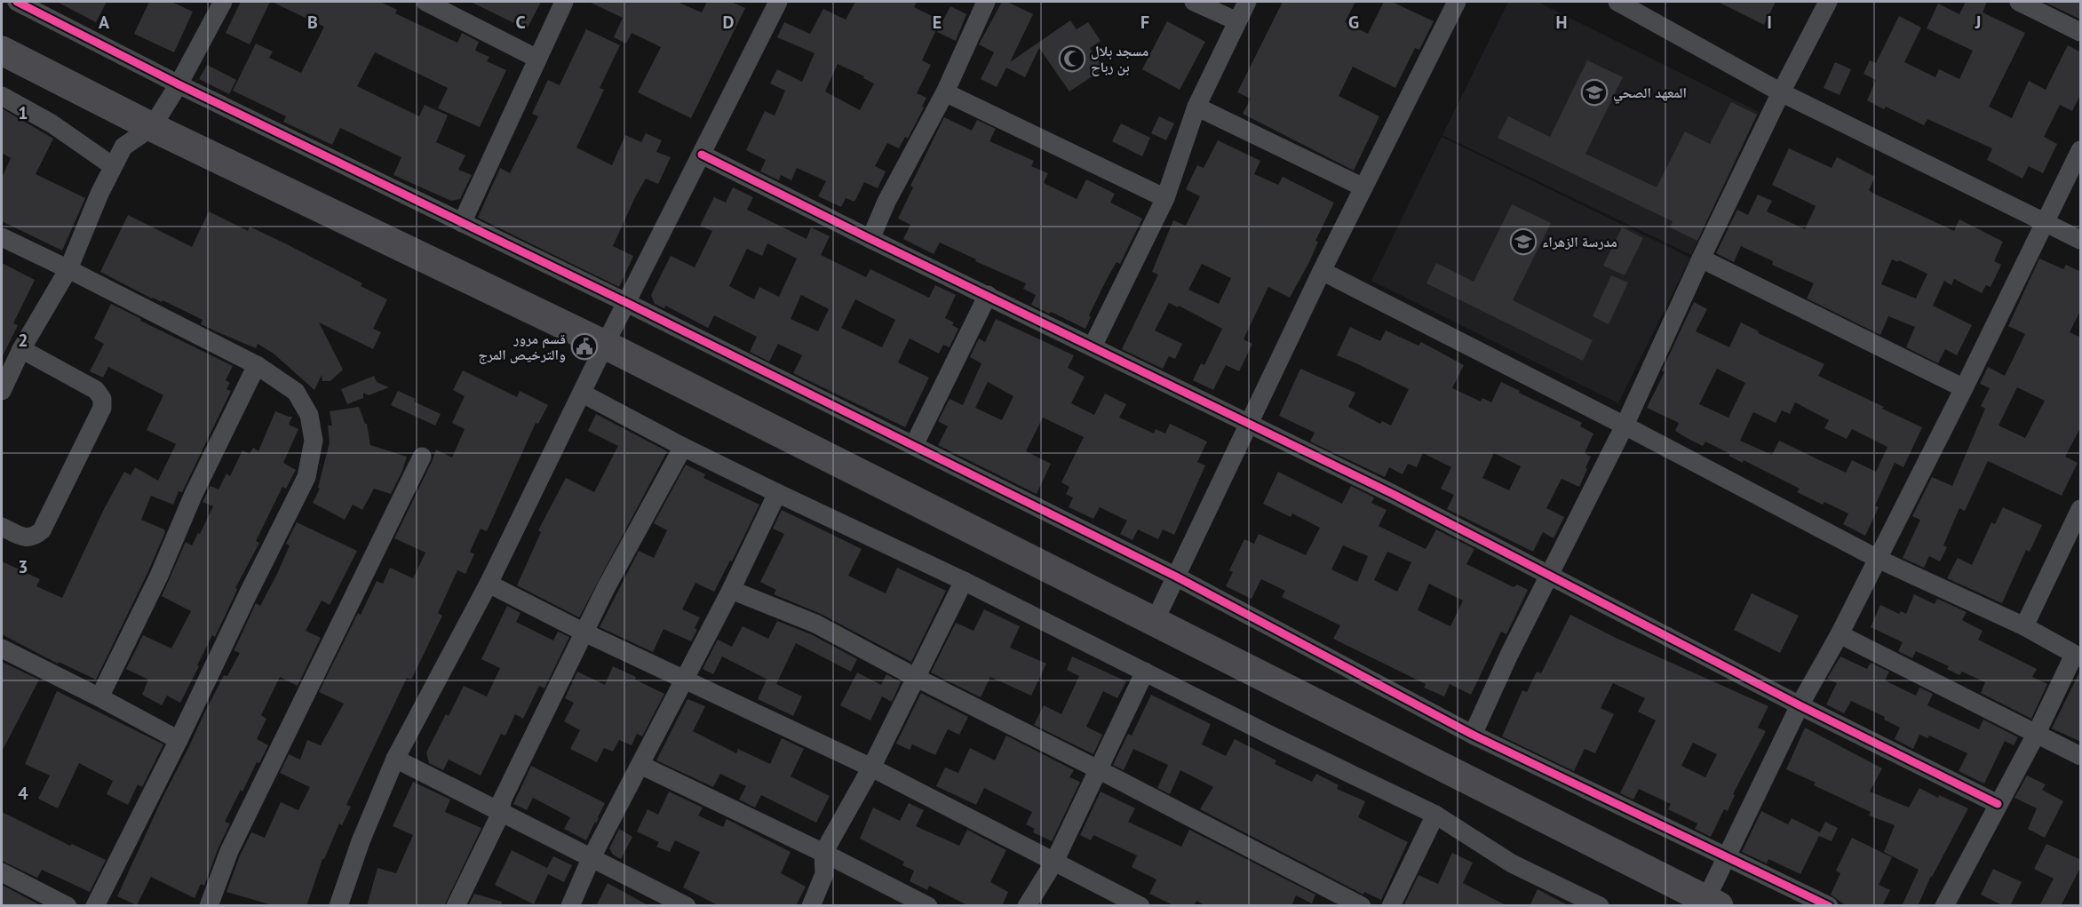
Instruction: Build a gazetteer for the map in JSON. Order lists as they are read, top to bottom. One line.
{"places":{"mosque":["مسجد بلال بن رباح"],"school or university":["المعهد الصحي","مدرسة الزهراء"],"public building":["قسم مرور والترخيص المرج"]},"grid":{"columns":["A","B","C","D","E","F","G","H","I","J"],"rows":["1","2","3","4"]}}
